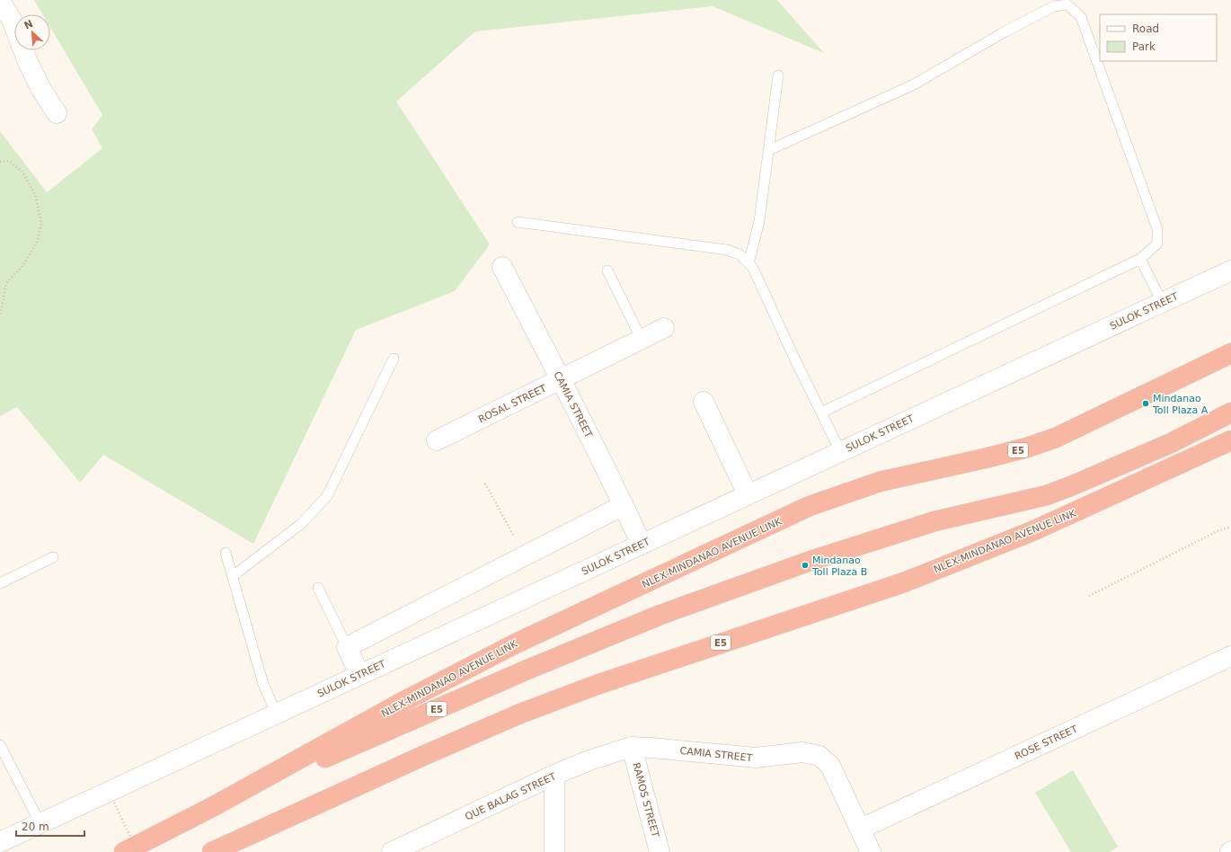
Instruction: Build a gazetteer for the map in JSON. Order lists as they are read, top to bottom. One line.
{"streets":{"highway":["E5","NLEX-MINDANAO AVENUE LINK"],"street":["SULOK STREET","ROSAL STREET","CAMIA STREET","ROSE STREET","QUE BALAG STREET","RAMOS STREET"]},"crossings":[["SULOK STREET","CAMIA STREET"],["ROSAL STREET","CAMIA STREET"],["CAMIA STREET","ROSE STREET"],["CAMIA STREET","QUE BALAG STREET"],["CAMIA STREET","RAMOS STREET"],["QUE BALAG STREET","RAMOS STREET"]],"places":["Mindanao Toll Plaza A","Mindanao Toll Plaza B"],"legend":["Road","Park"],"scale_bar":"20 m","north":"top left"}
